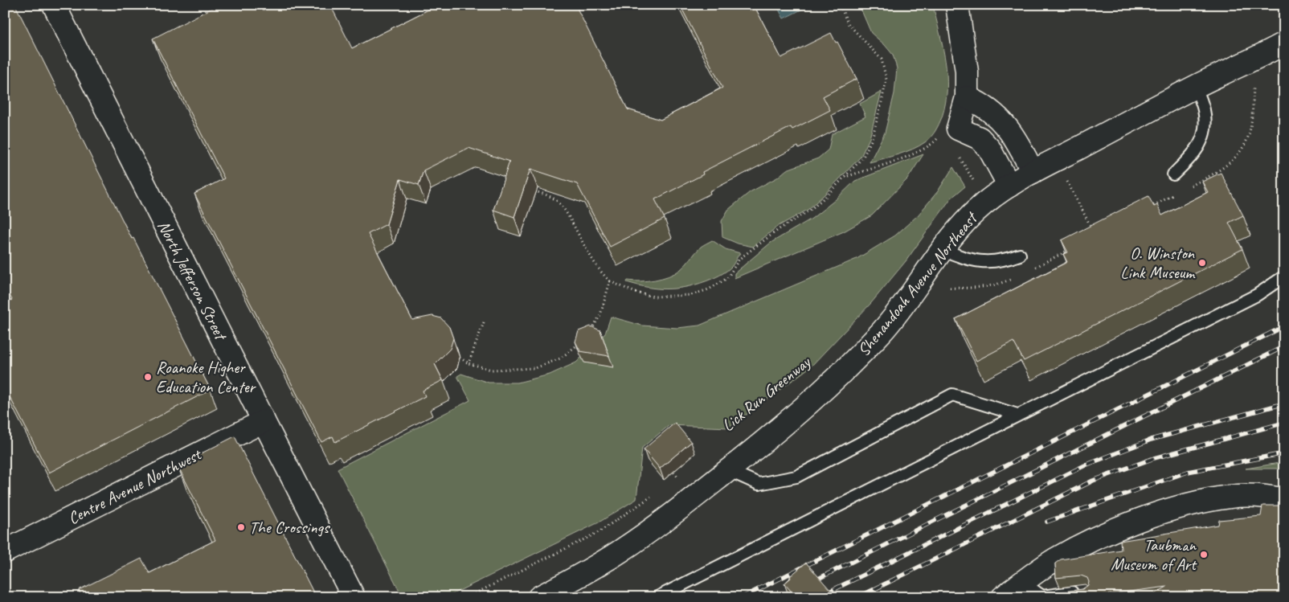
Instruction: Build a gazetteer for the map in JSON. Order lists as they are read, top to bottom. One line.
{"streets":{"street":["North Jefferson Street","Shenandoah Avenue Northeast","Centre Avenue Northwest"]},"crossings":[["North Jefferson Street","Centre Avenue Northwest"]],"places":["O. Winston Link Museum","Roanoke Higher Education Center","The Crossings","Taubman Museum of Art"]}
